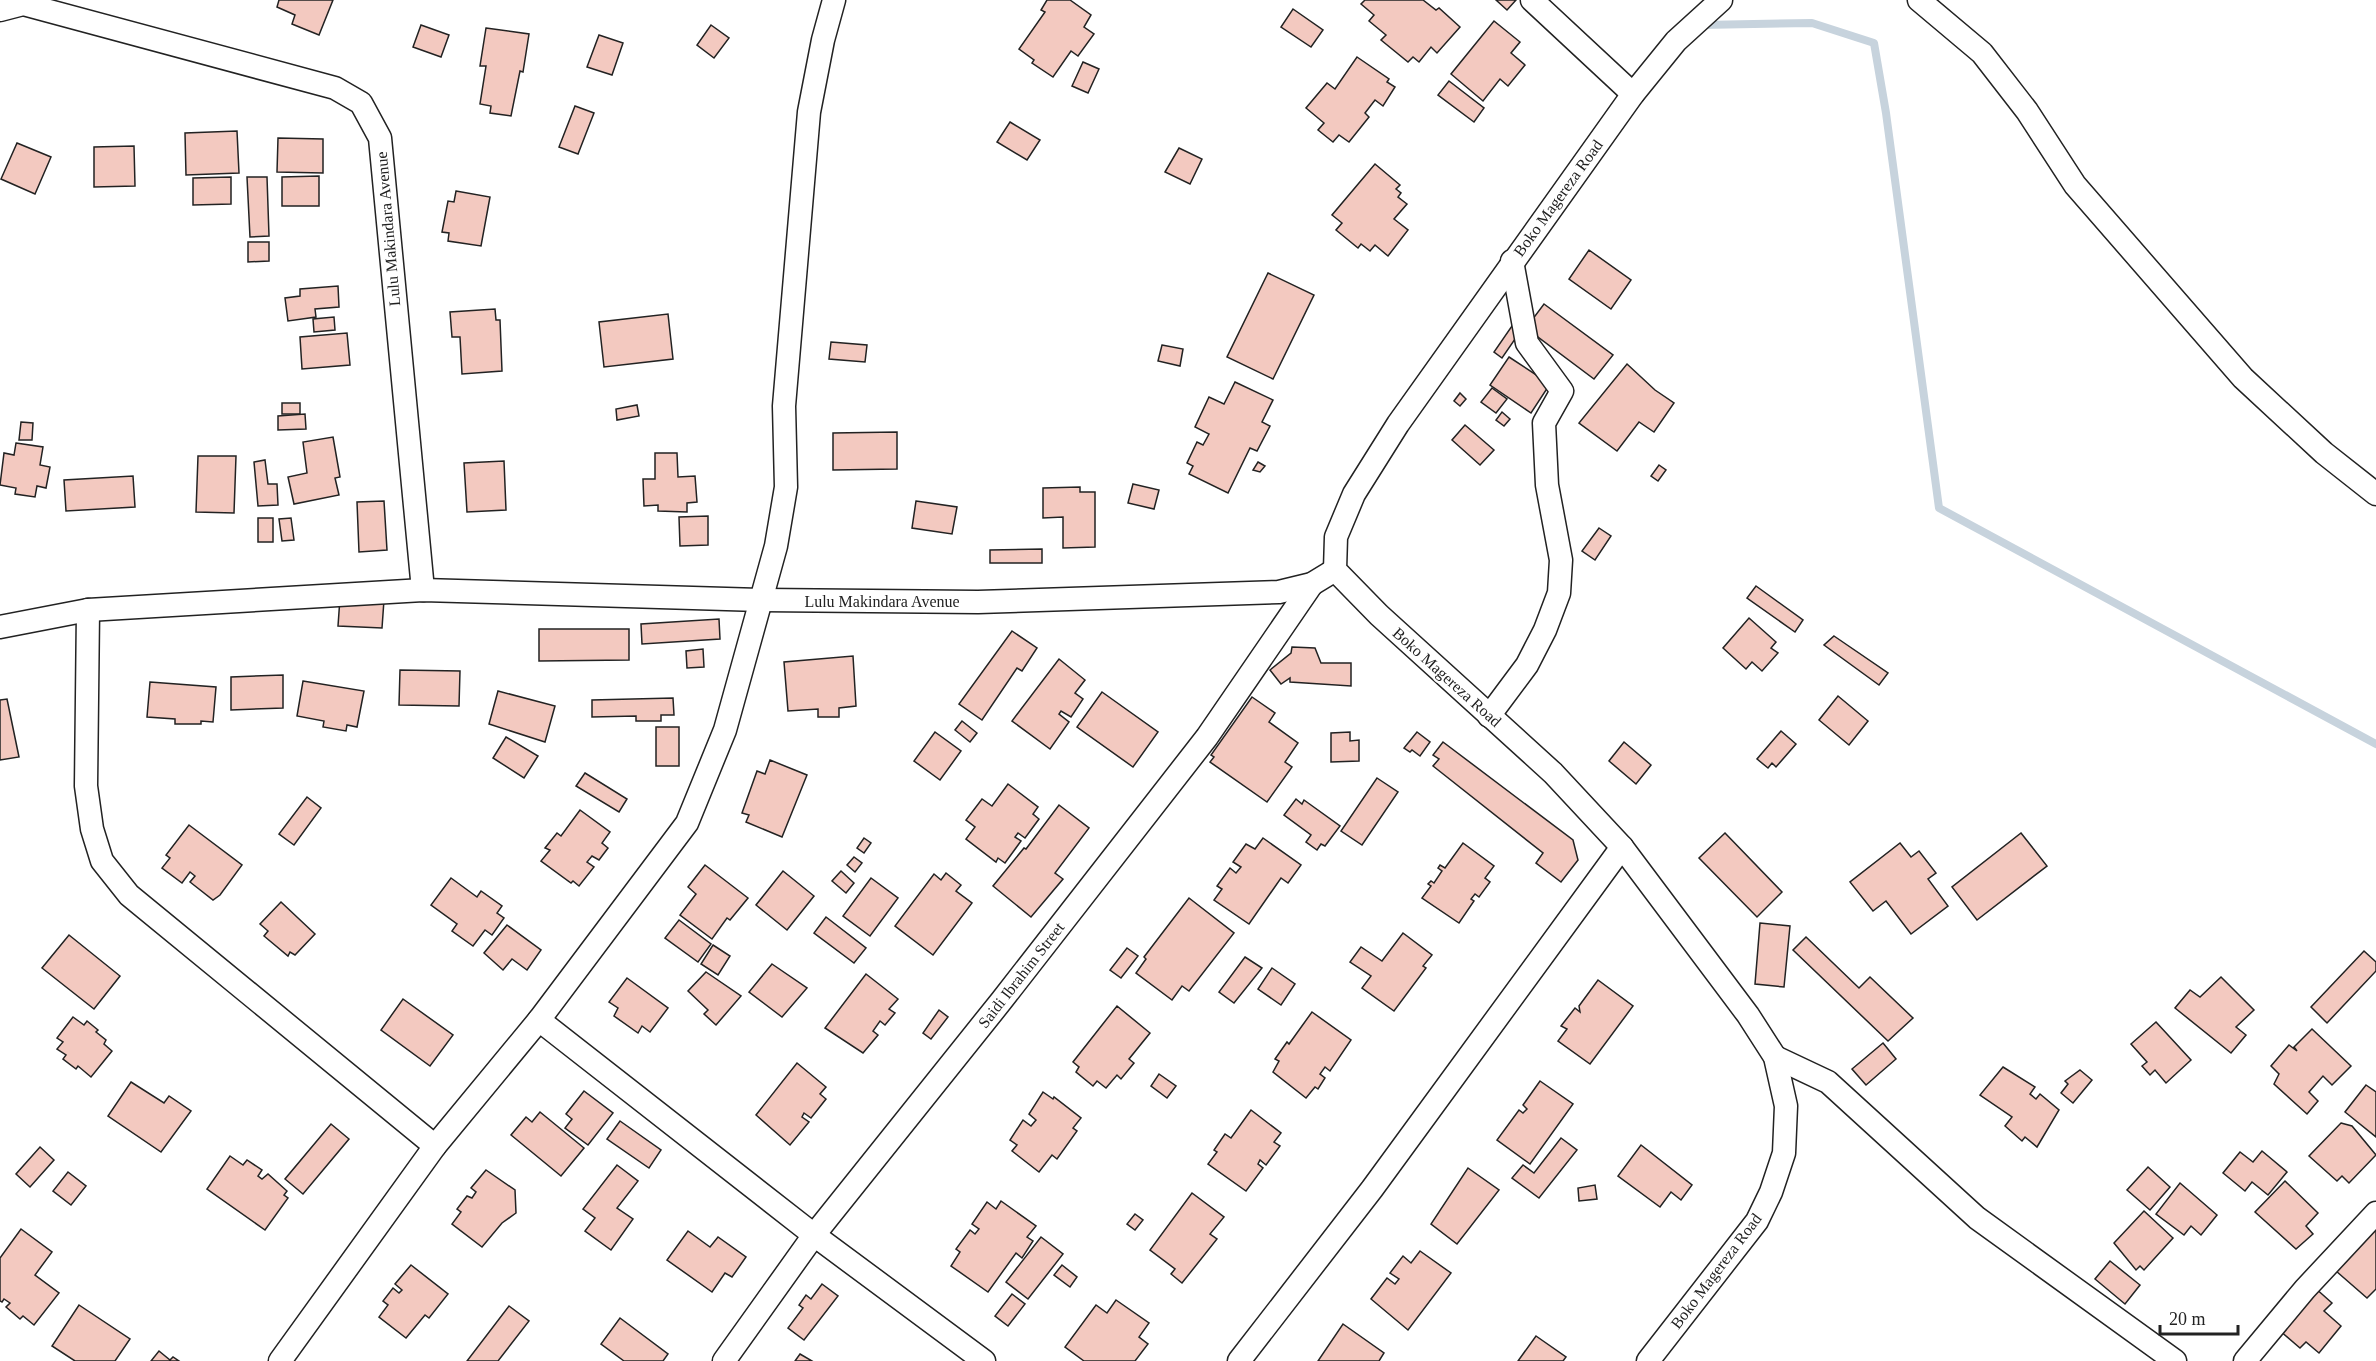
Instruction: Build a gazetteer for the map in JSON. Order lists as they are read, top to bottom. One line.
{"streets":{"street":["Boko Magereza Road","Lulu Makindara Avenue","Saidi Ibrahim Street"]},"crossings":[["Boko Magereza Road","Lulu Makindara Avenue"],["Lulu Makindara Avenue","Saidi Ibrahim Street"]],"scale_bar":"20 m"}
